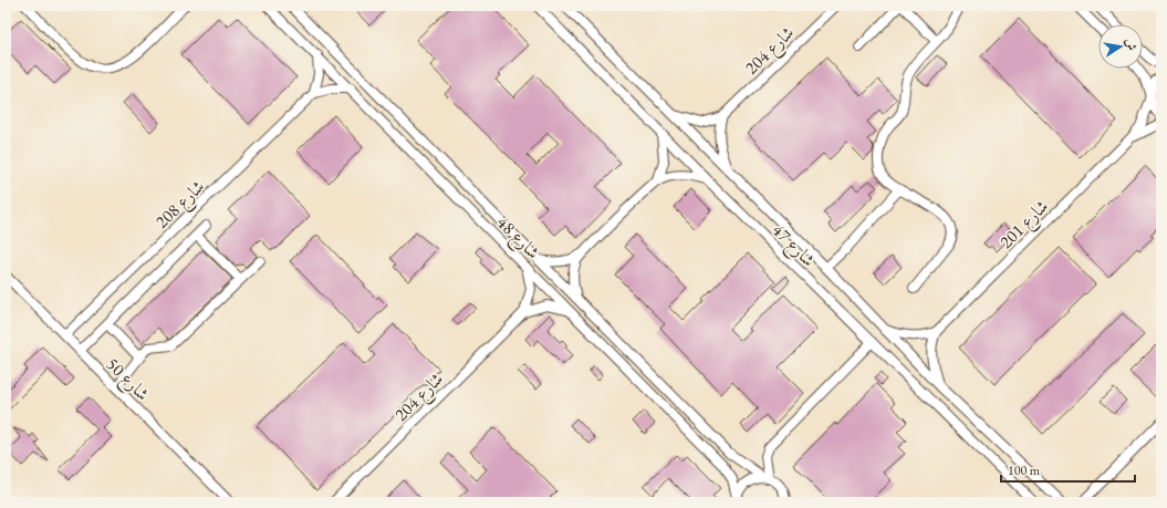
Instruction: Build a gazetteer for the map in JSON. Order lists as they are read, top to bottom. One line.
{"streets":{"street":["شارع 204","شارع 208","شارع 201","شارع 48","شارع 47","شارع 50"]},"crossings":[["شارع 204","شارع 48"],["شارع 204","شارع 47"],["شارع 208","شارع 50"]],"scale_bar":"100 m","north":"right"}
